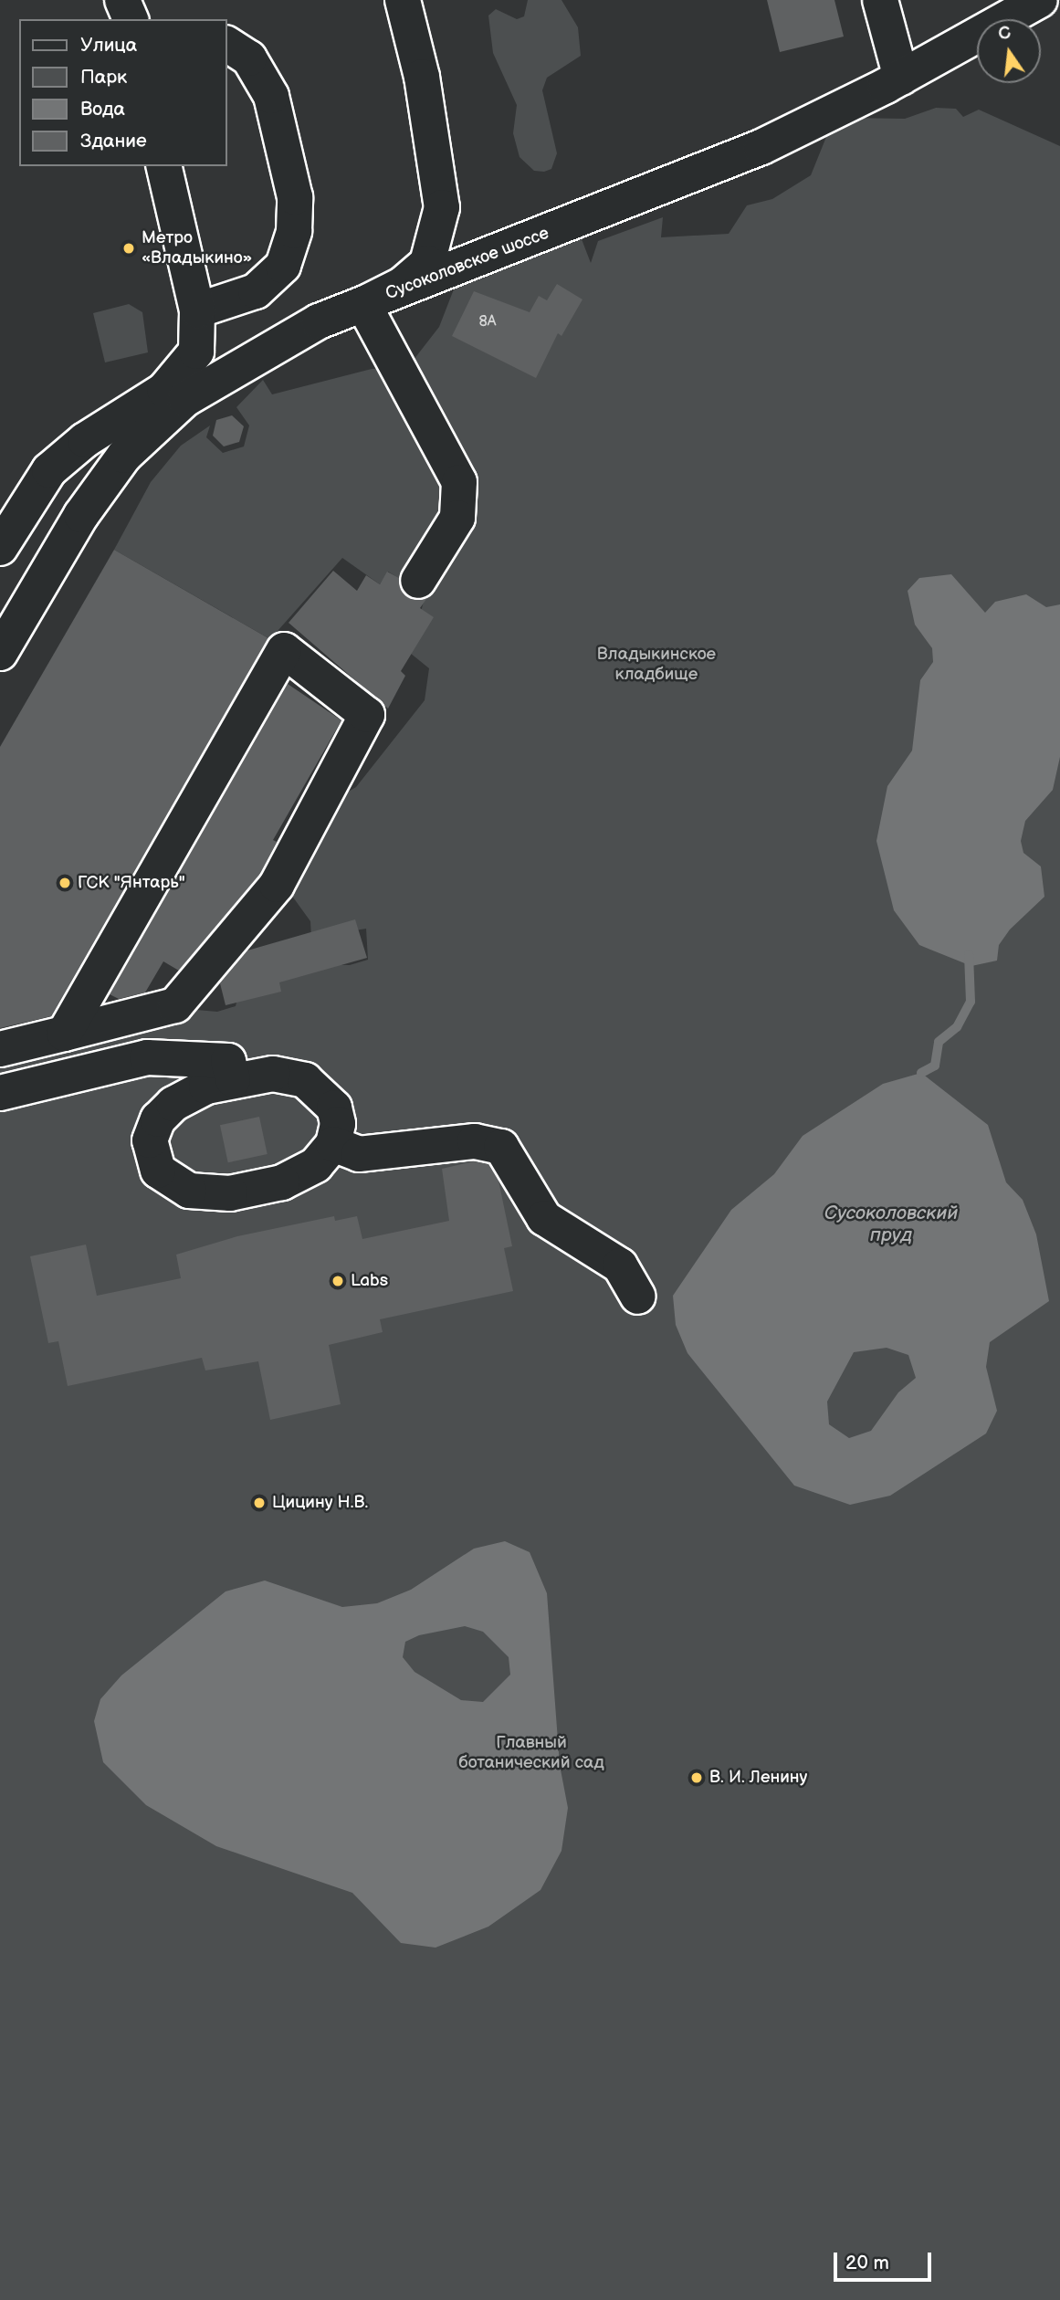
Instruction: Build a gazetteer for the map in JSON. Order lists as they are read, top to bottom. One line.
{"streets":{"street":["Сусоколовское шоссе"]},"water":["Сусоколовский пруд"],"parks":["Владыкинское кладбище","Главный ботанический сад"],"places":["Метро «Владыкино»","ГСК \"Янтарь\"","Labs","Цицину Н.В.","В. И. Ленину"],"house_numbers":["8А"],"legend":["Улица","Парк","Вода","Здание"],"scale_bar":"20 m","north":"top"}
